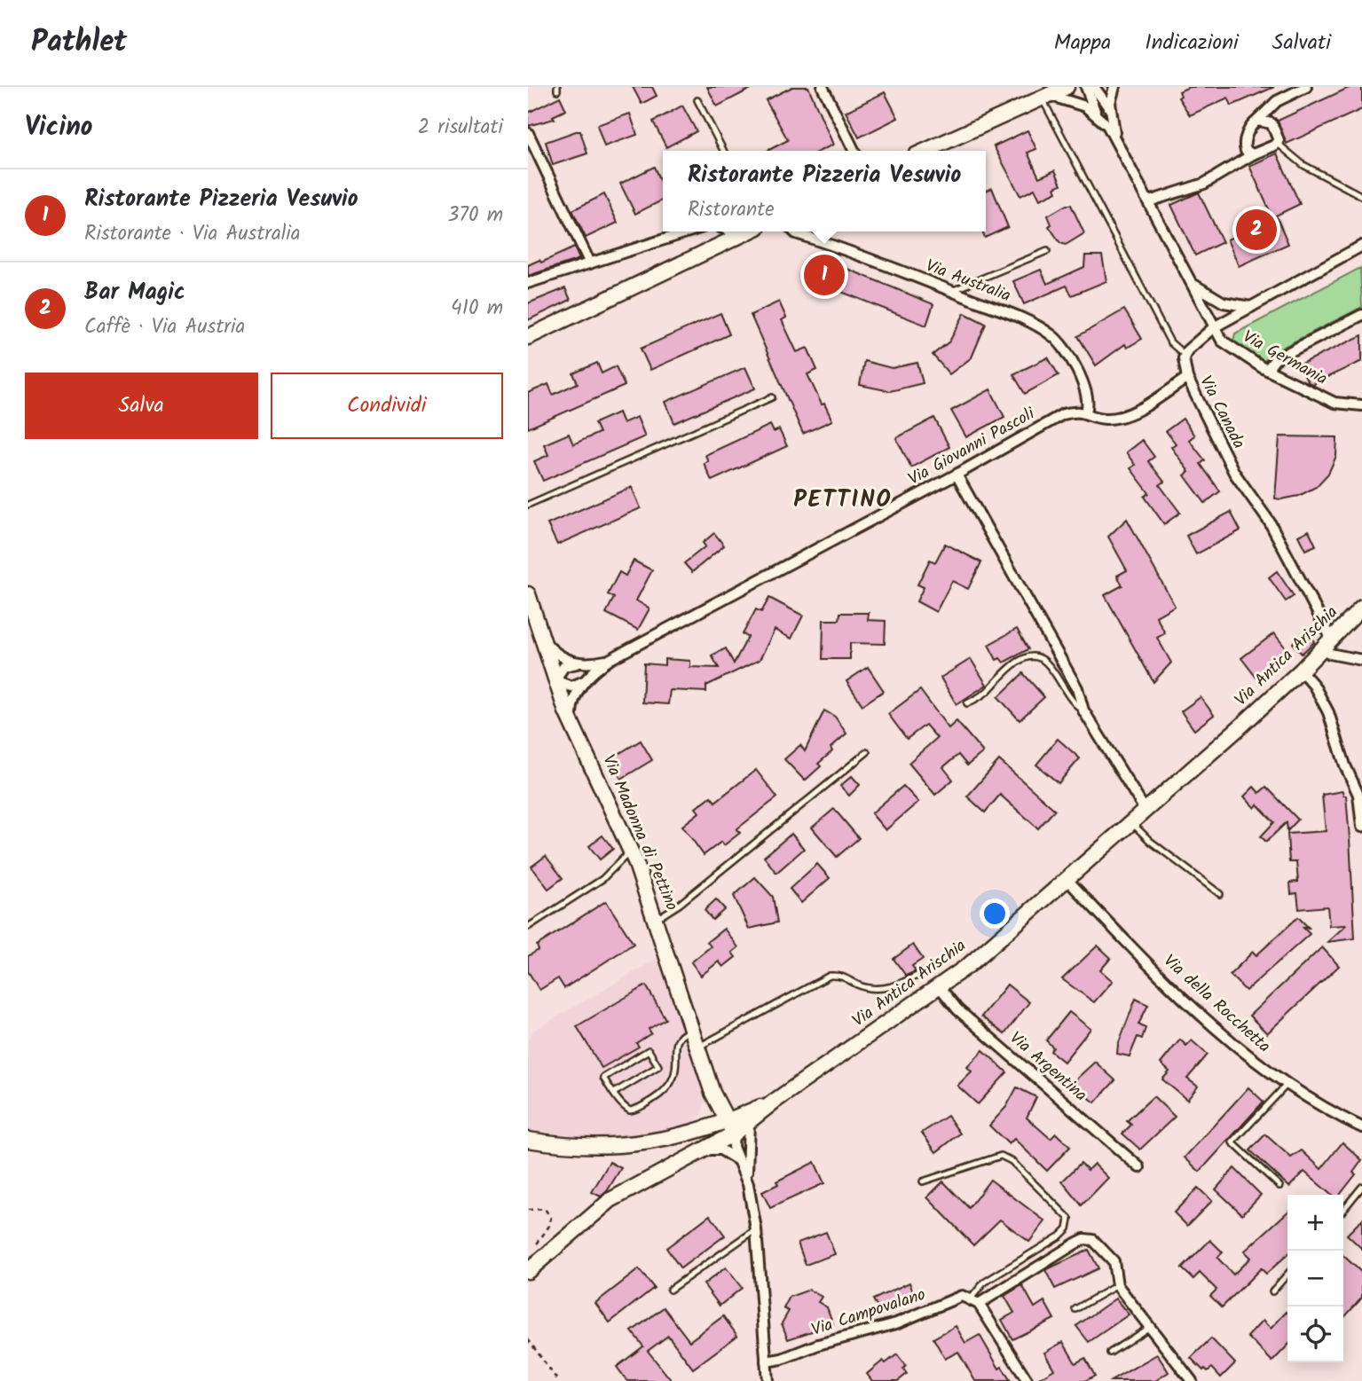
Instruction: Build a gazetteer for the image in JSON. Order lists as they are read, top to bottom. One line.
{"streets":{"main road":["Via Antica Arischia","Via Madonna di Pettino"],"street":["Via Australia","Via Germania","Via Canada","Via Giovanni Pascoli","Via della Rocchetta","Via Argentina","Via Campovalano"]},"crossings":[["Via Australia","Via Giovanni Pascoli"],["Via Canada","Via Giovanni Pascoli"],["Via Canada","Via Antica Arischia"],["Via Giovanni Pascoli","Via Madonna di Pettino"],["Via Antica Arischia","Via Madonna di Pettino"],["Via Antica Arischia","Via della Rocchetta"],["Via Antica Arischia","Via Argentina"]],"districts":["PETTINO"],"page":{"header":"Pathlet","nav":["Mappa","Indicazioni","Salvati"],"heading":["Vicino","2 risultati"],"popup":["Ristorante Pizzeria Vesuvio","Ristorante"],"list":[{"mark":"1","name":"Ristorante Pizzeria Vesuvio","note":"Ristorante · Via Australia","value":"370 m"},{"mark":"2","name":"Bar Magic","note":"Caffè · Via Austria","value":"410 m"}],"pins":["2","1"],"buttons":["Salva","Condividi"],"map_buttons":["+","−"]}}
